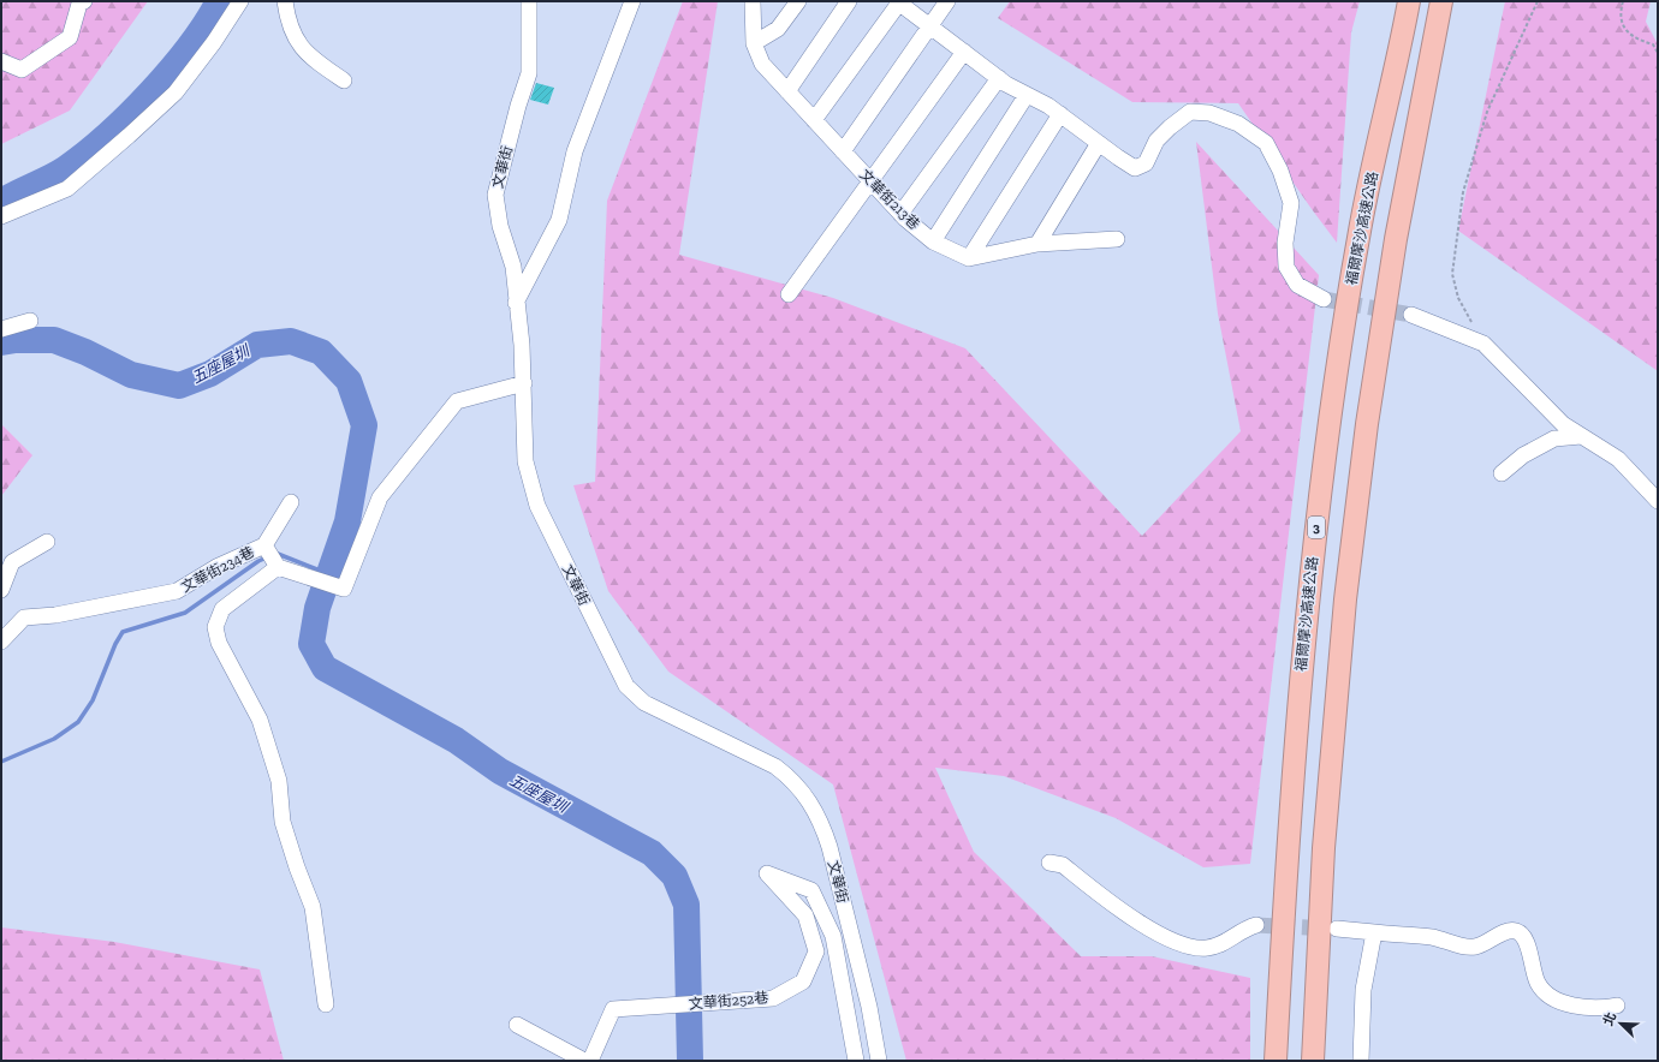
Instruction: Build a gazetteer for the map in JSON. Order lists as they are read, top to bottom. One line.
{"streets":{"highway":["福爾摩沙高速公路","3"],"street":["文華街","文華街213巷","文華街234巷","文華街252巷"]},"water":["五座屋圳"],"north":"top left"}
